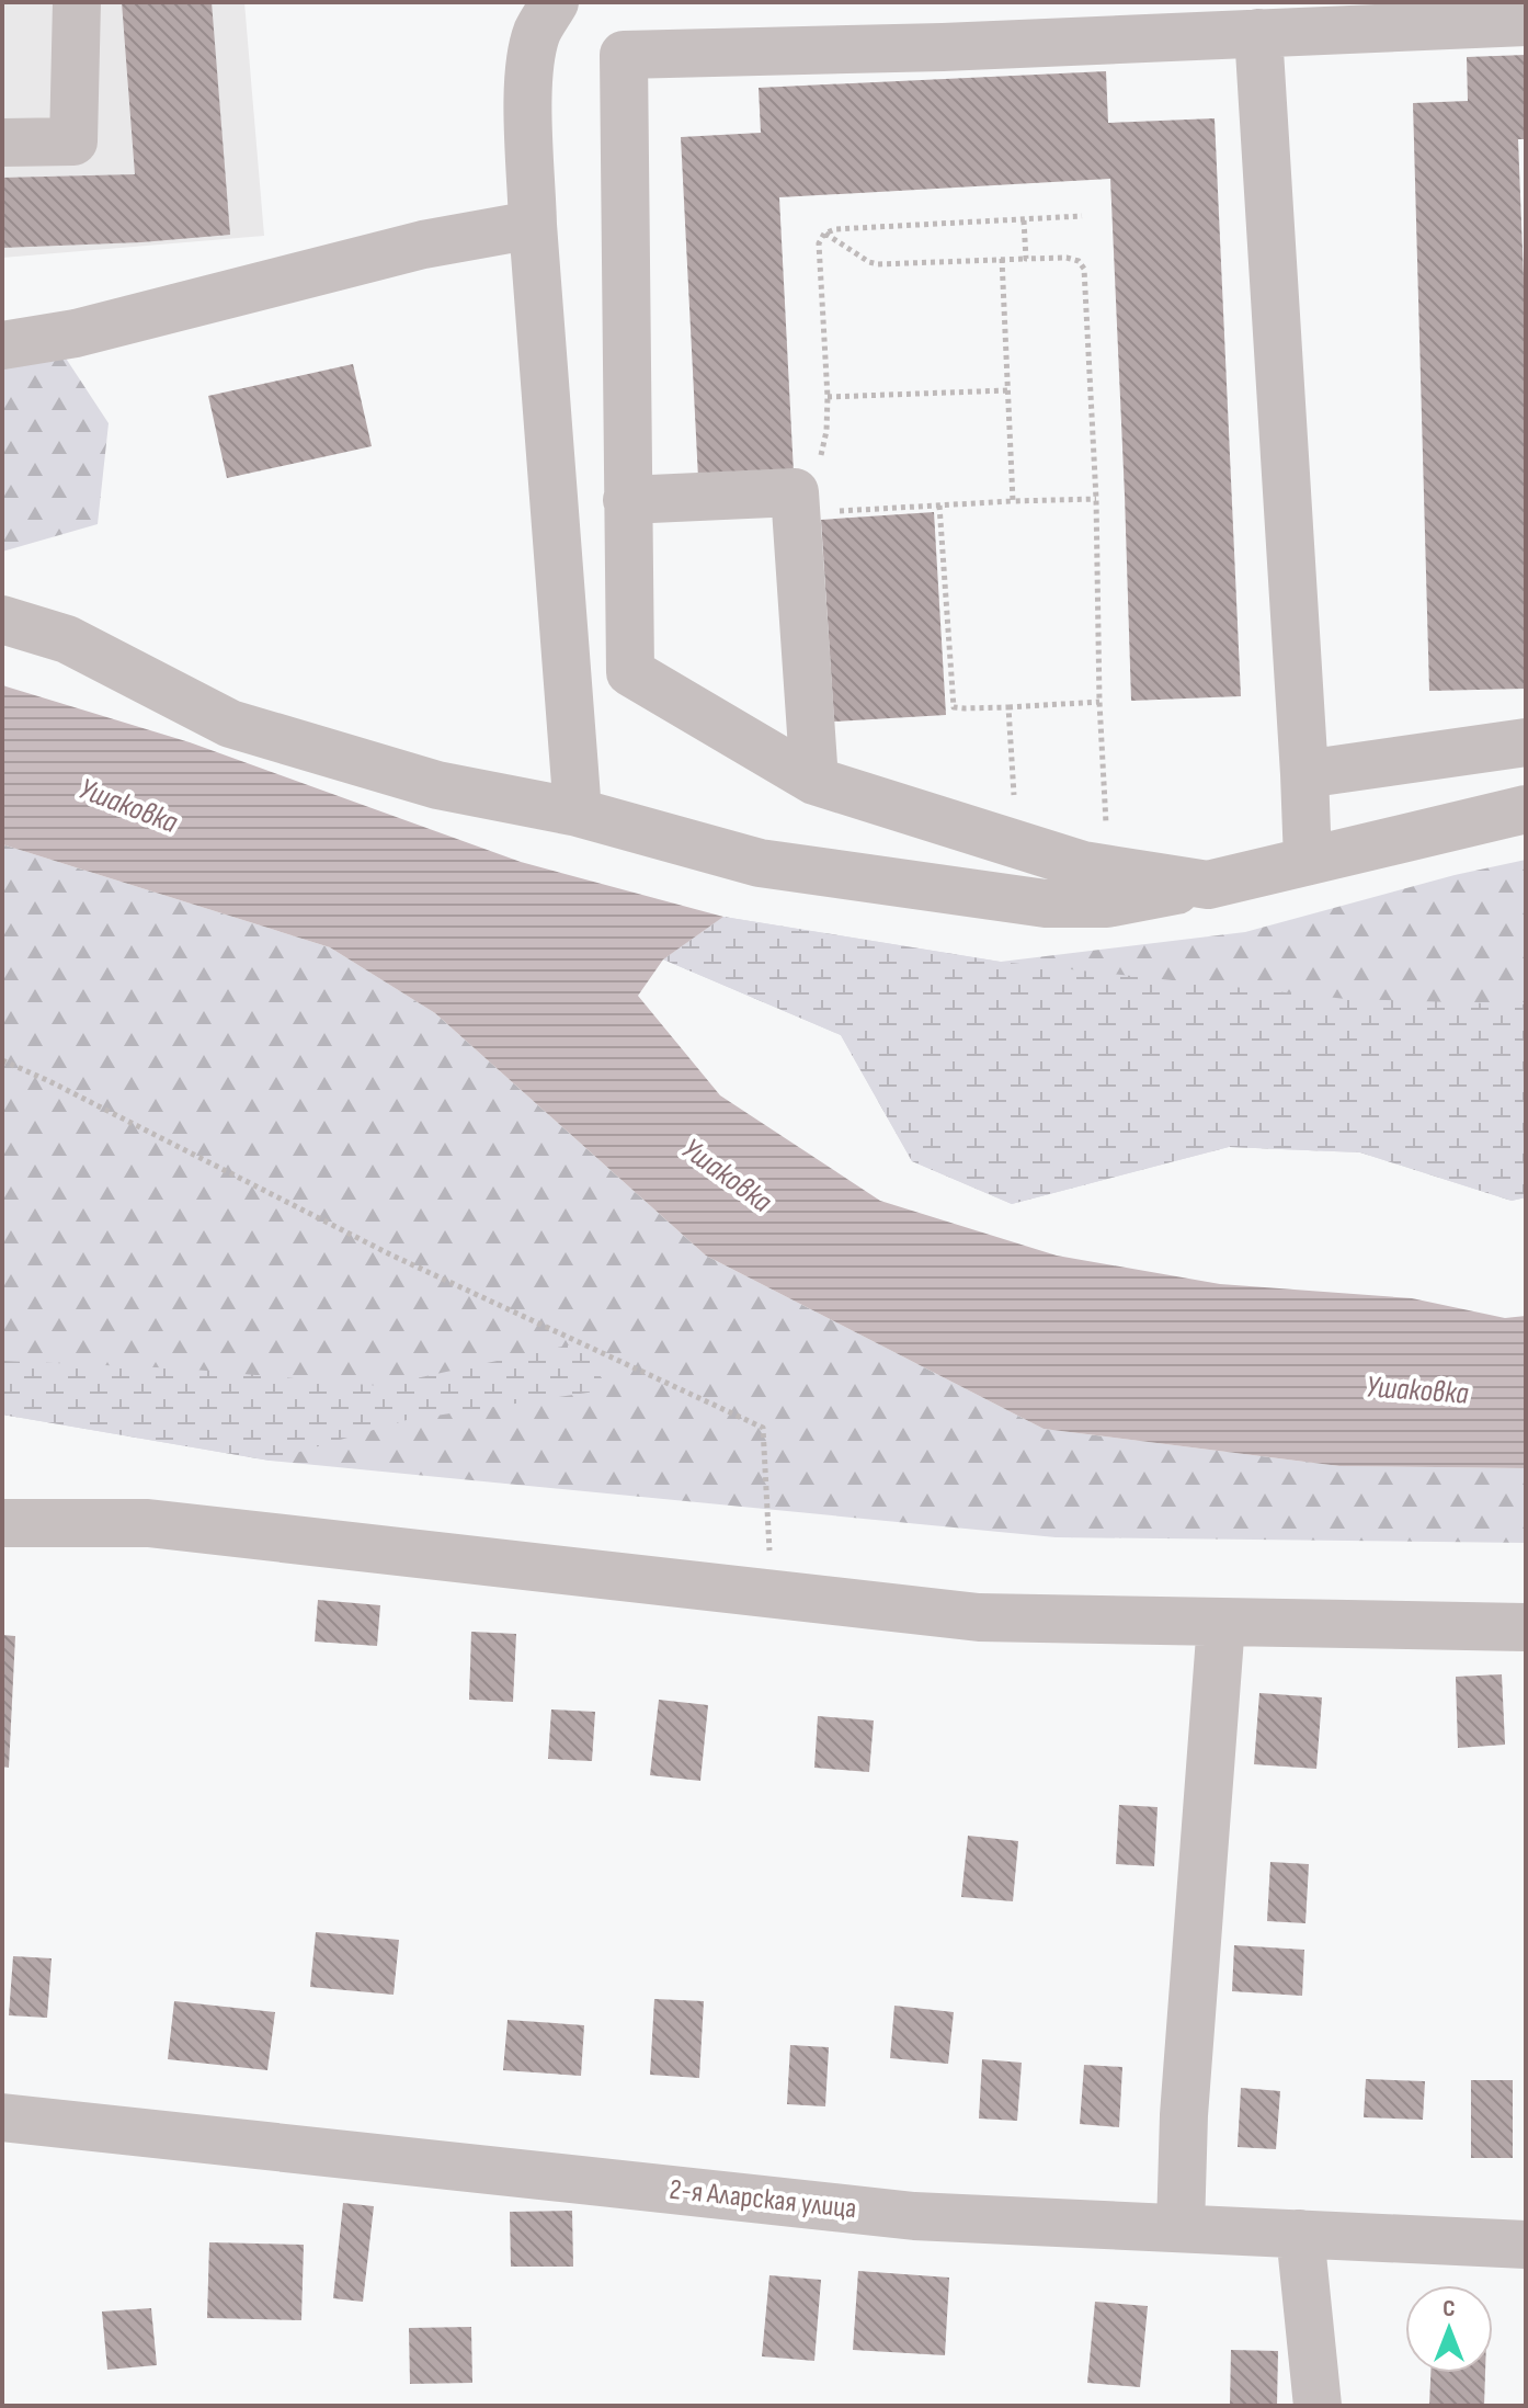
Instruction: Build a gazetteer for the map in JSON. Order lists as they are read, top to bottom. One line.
{"streets":{"street":["2-я Аларская улица"]},"water":["Ушаковка"],"north":"top"}
